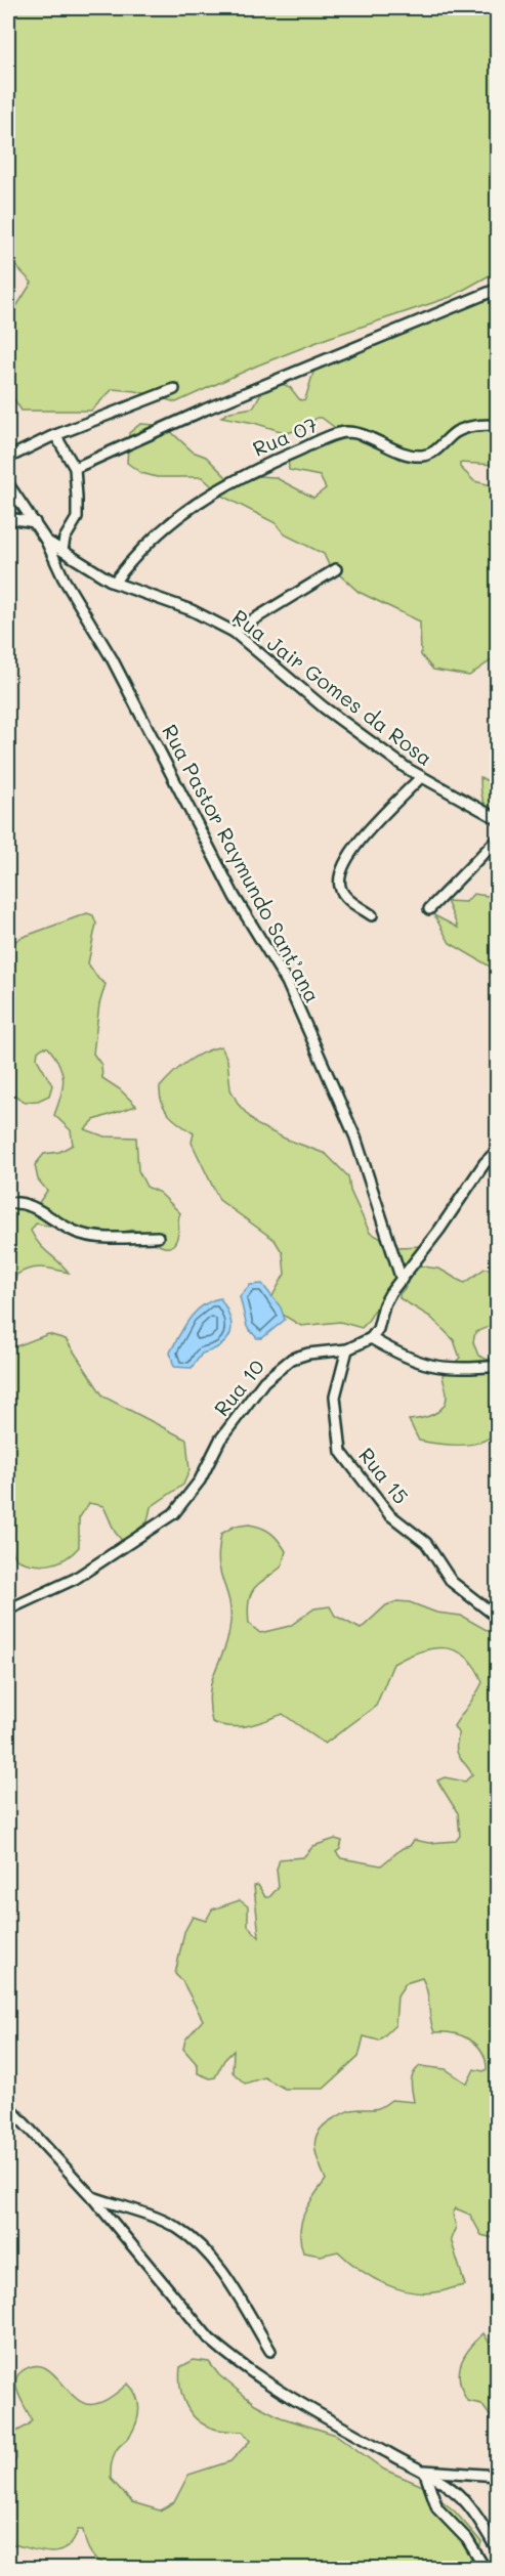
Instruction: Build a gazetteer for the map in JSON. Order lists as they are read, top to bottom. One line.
{"streets":{"street":["Rua 07","Rua Jair Gomes da Rosa","Rua Pastor Raymundo Sant’ana","Rua 10","Rua 15"]},"crossings":[["Rua 07","Rua Jair Gomes da Rosa"],["Rua Jair Gomes da Rosa","Rua Pastor Raymundo Sant’ana"],["Rua 10","Rua 15"]]}
